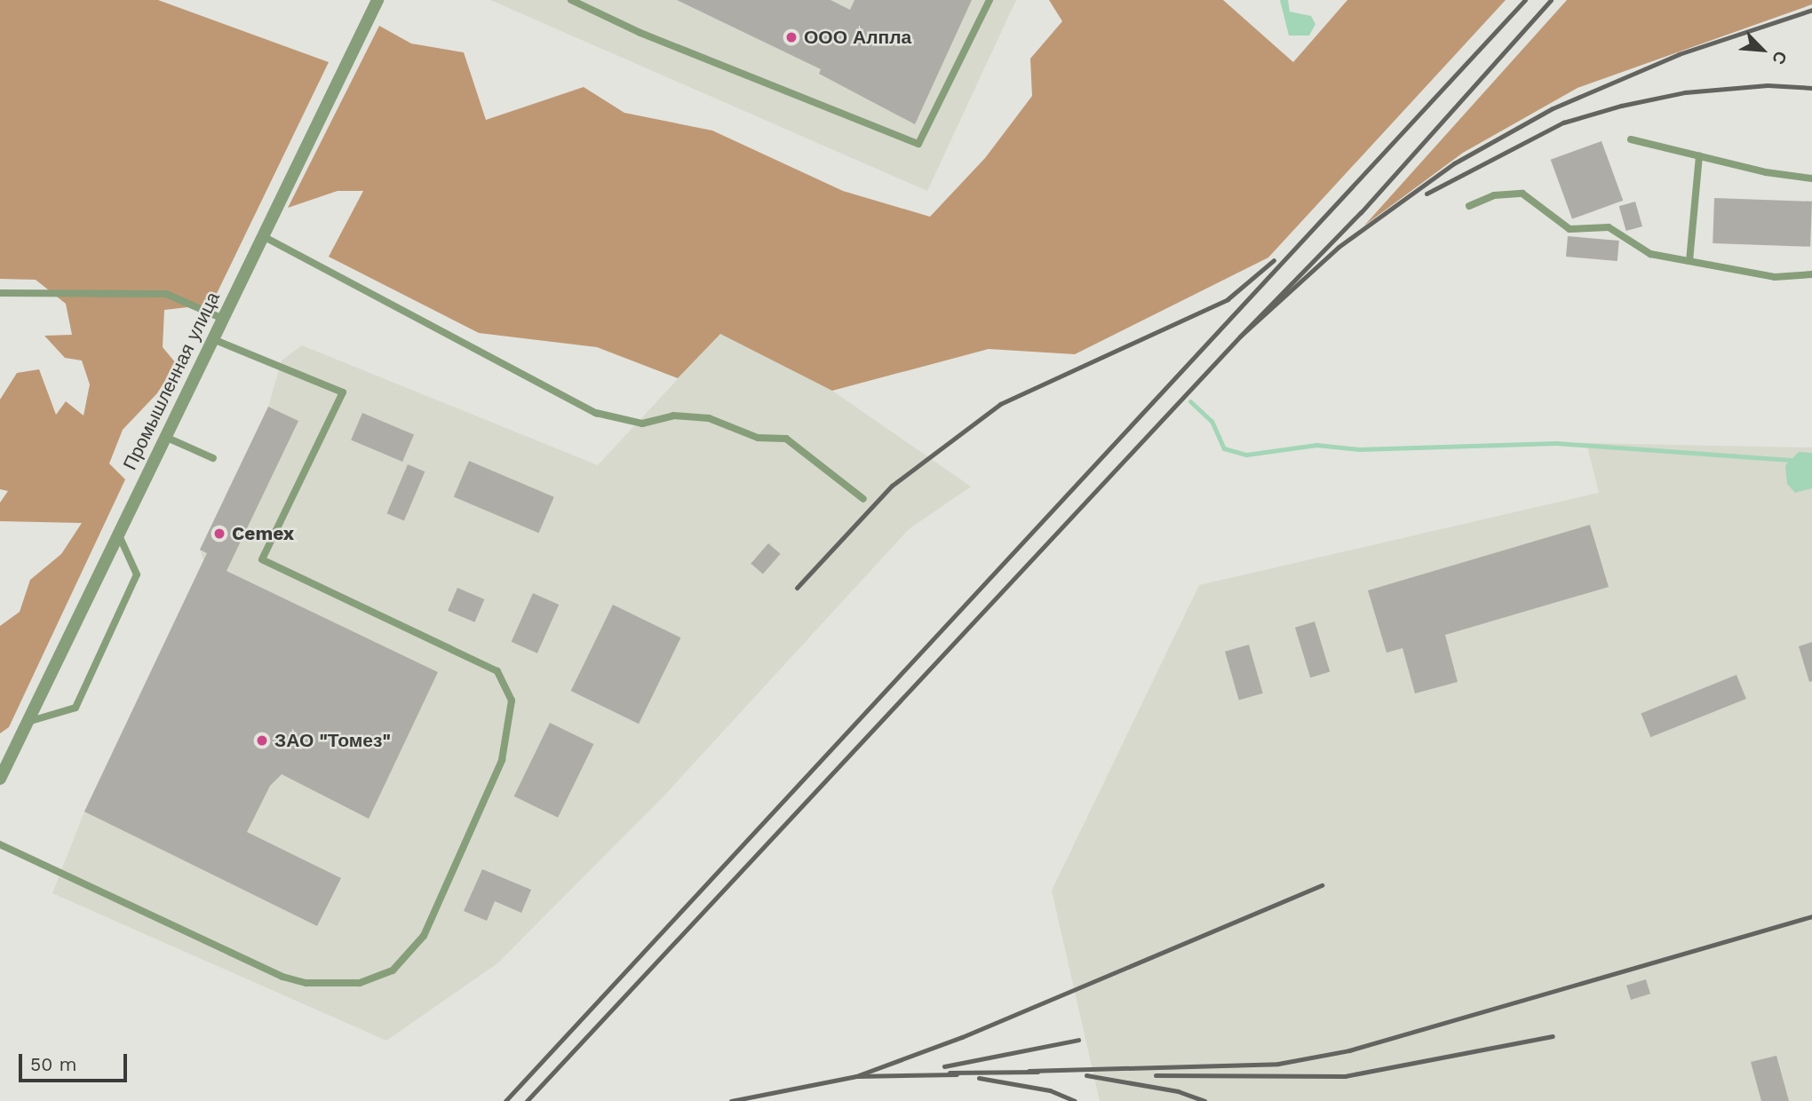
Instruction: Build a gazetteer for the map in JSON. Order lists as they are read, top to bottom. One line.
{"streets":{"street":["Промышленная улица"]},"places":["ООО Алпла","Cemex","ЗАО \"Томез\""],"scale_bar":"50 m","north":"bottom right"}
